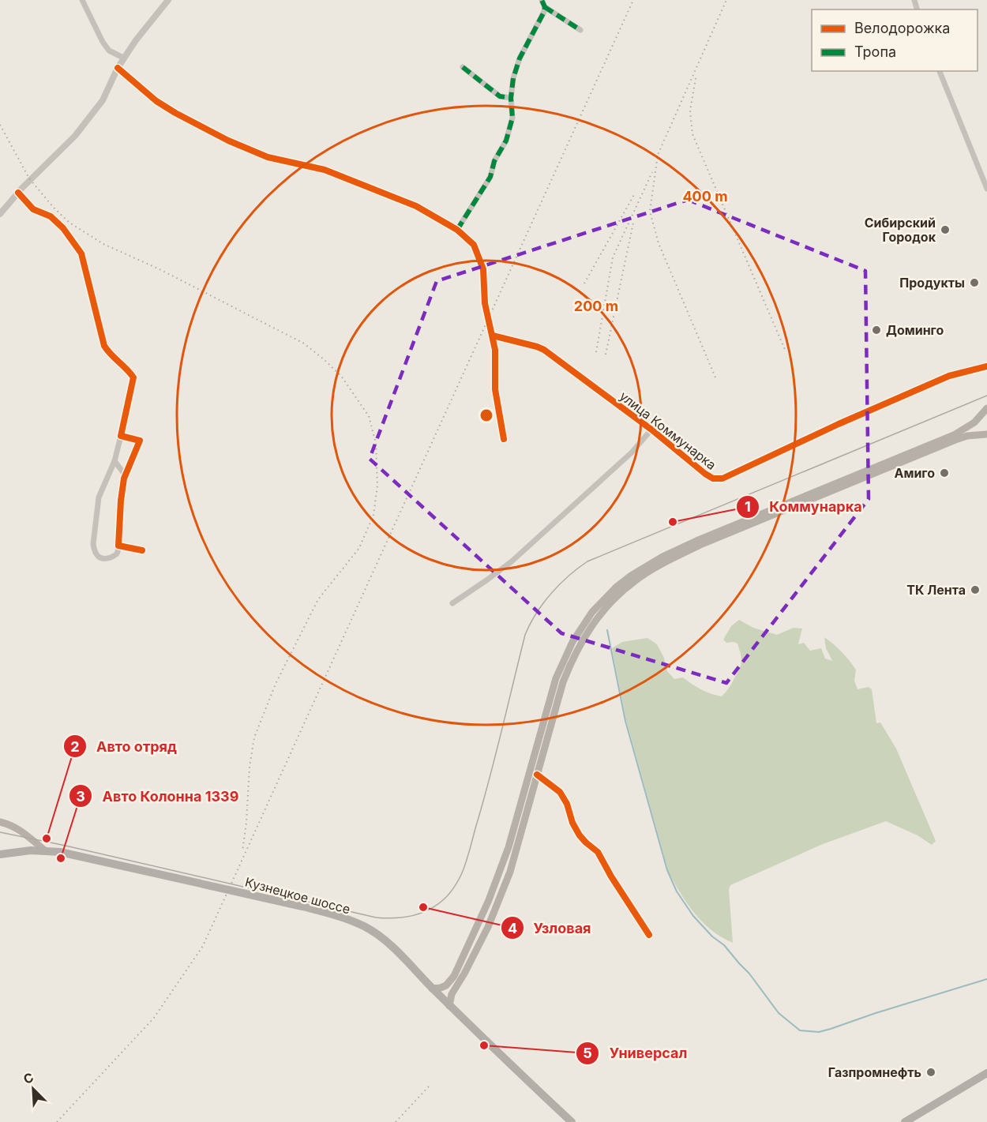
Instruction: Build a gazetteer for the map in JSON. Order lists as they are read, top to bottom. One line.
{"streets":{"main road":["Кузнецкое шоссе"],"street":["улица Коммунарка"]},"places":["Сибирский Городок","Продукты","Доминго","Амиго","Коммунарка","ТК Лента","Авто отряд","Авто Колонна 1339","Узловая","Универсал","Газпромнефть"],"legend":["Велодорожка","Тропа"],"north":"top left","rings":["400 m","200 m"]}
